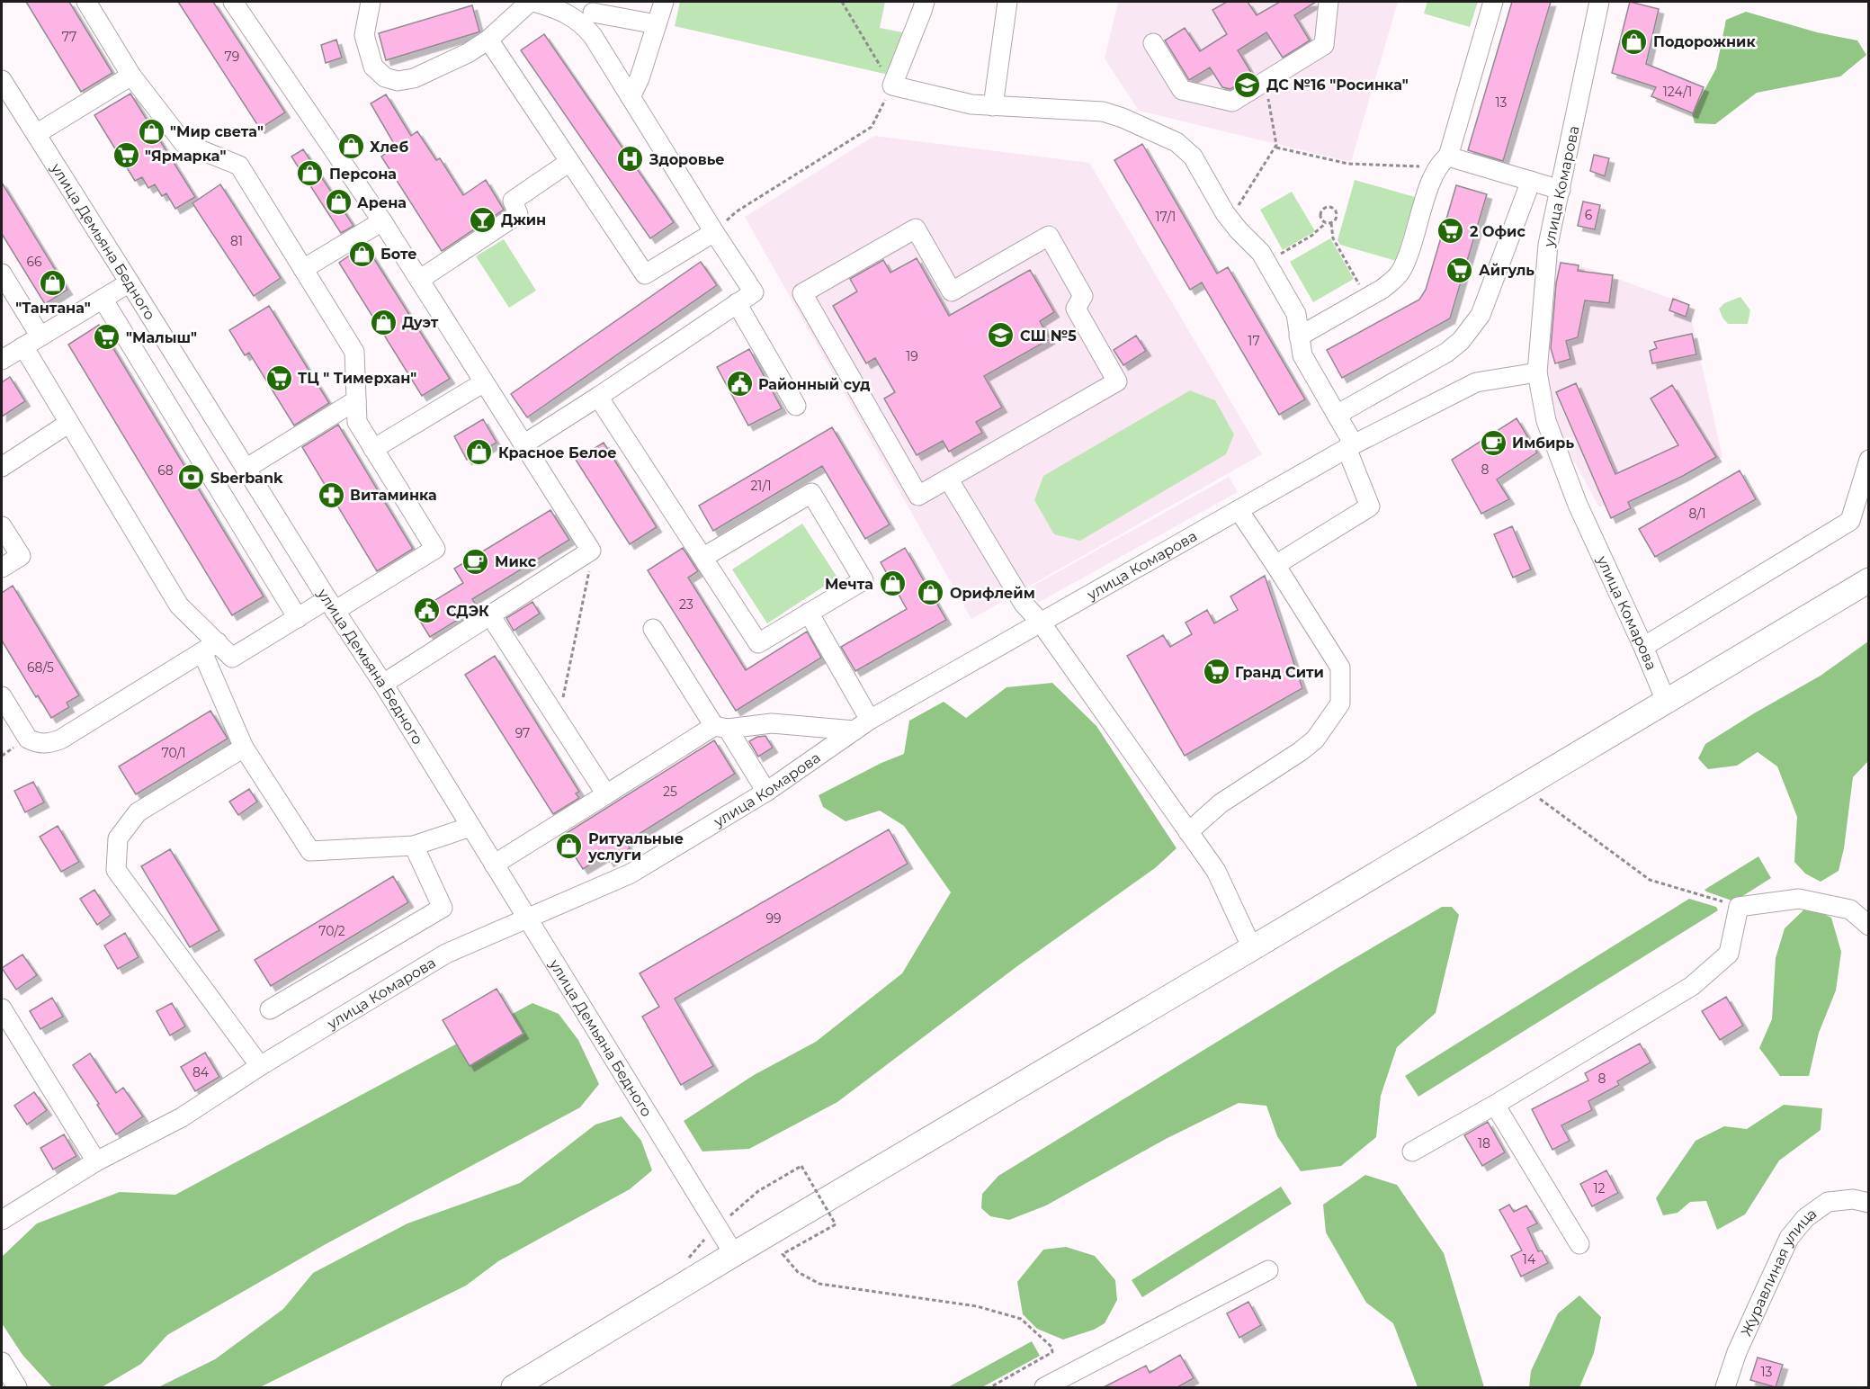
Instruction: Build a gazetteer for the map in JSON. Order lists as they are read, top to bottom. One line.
{"streets":{"street":["улица Комарова","улица Демьяна Бедного","Журавлиная улица"]},"crossings":[["улица Комарова","улица Демьяна Бедного"]],"places":{"shop":["Подорожник","\"Мир света\"","Хлеб","Персона","Арена","Боте","\"Тантана\"","Дуэт","Красное Белое","Мечта","Орифлейм","Ритуальные услуги"],"school or university":["ДС №16 \"Росинка\"","СШ №5"],"supermarket":["\"Ярмарка\"","2 Офис","Айгуль","\"Малыш\"","ТЦ \" Тимерхан\"","Гранд Сити"],"hospital":["Здоровье"],"bar":["Джин"],"public building":["Районный суд","СДЭК"],"cafe":["Имбирь","Микс"],"bank":["Sberbank"],"pharmacy":["Витаминка"]},"house_numbers":["77","79","124/1","13","6","17/1","81","66","17","19","8","68","21/1","8/1","23","68/5","97","70/1","25","99","70/2","84","8","18","12","14","13"]}
